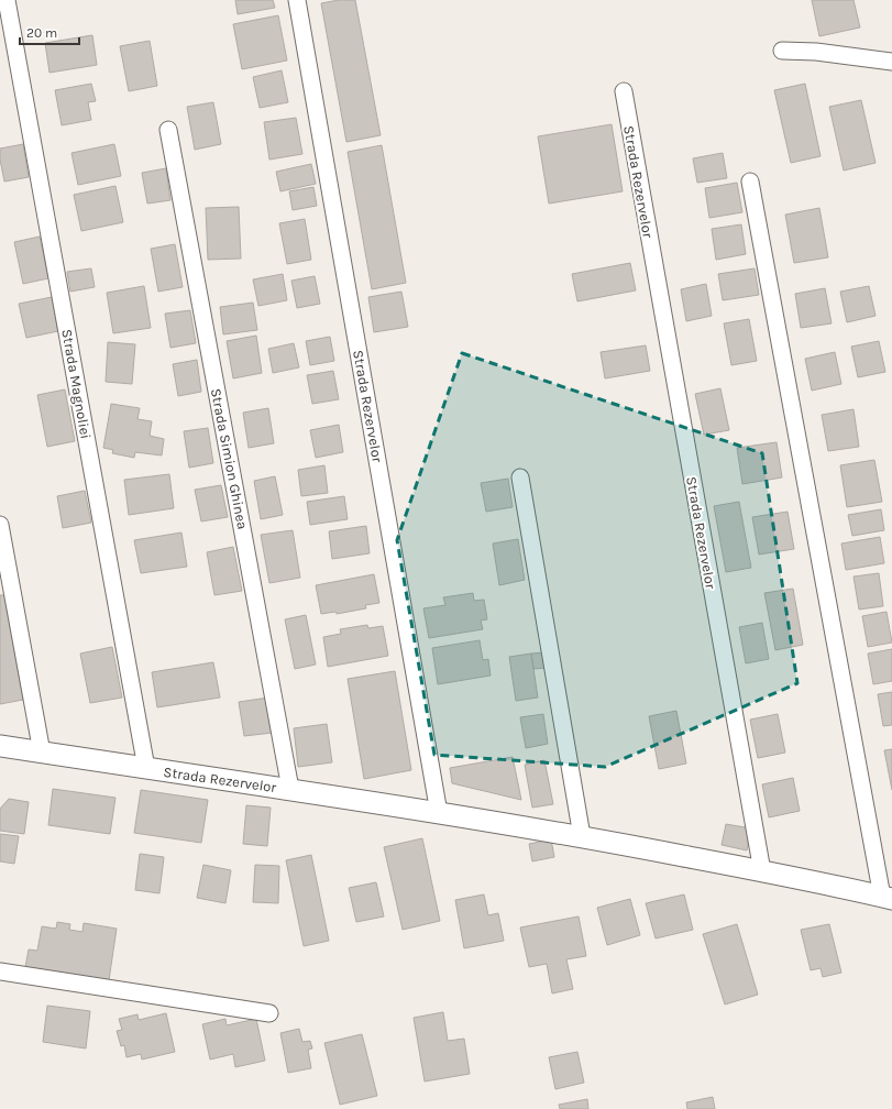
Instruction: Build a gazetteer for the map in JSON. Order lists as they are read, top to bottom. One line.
{"streets":{"street":["Strada Rezervelor","Strada Magnoliei","Strada Simion Ghinea"]},"crossings":[["Strada Rezervelor","Strada Magnoliei"],["Strada Rezervelor","Strada Simion Ghinea"]],"scale_bar":"20 m"}
